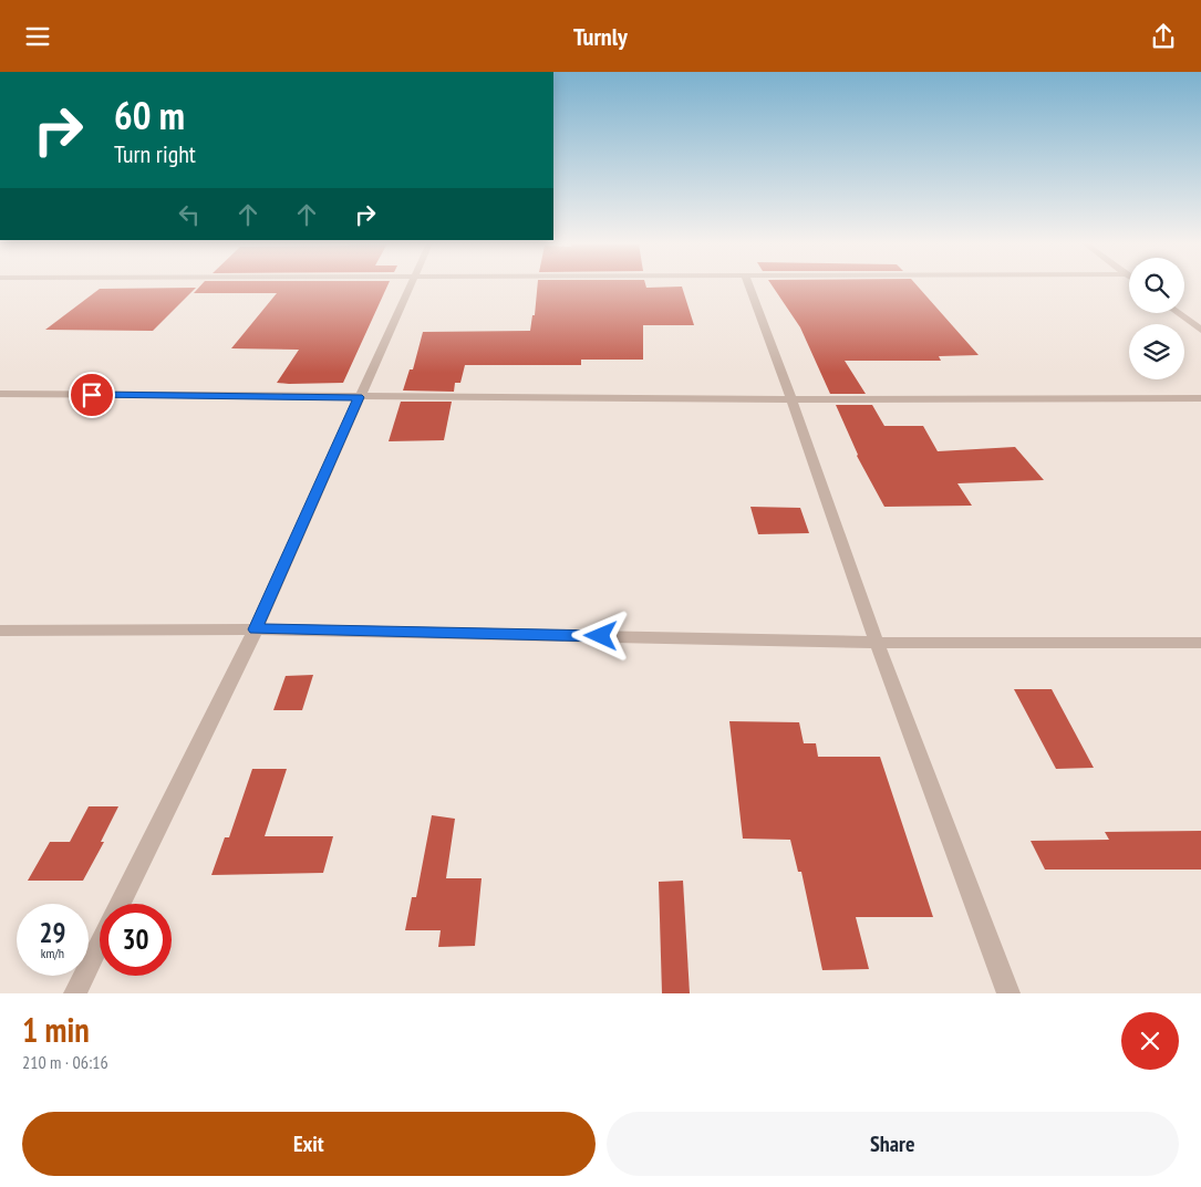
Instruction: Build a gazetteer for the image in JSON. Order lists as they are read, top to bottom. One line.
{"page":{"header":"Turnly","turn":["60 m","Turn right"],"speed":"29 km/h","limit":"30","heading":["1 min","210 m · 06:16"],"buttons":["Exit","Share"]}}
